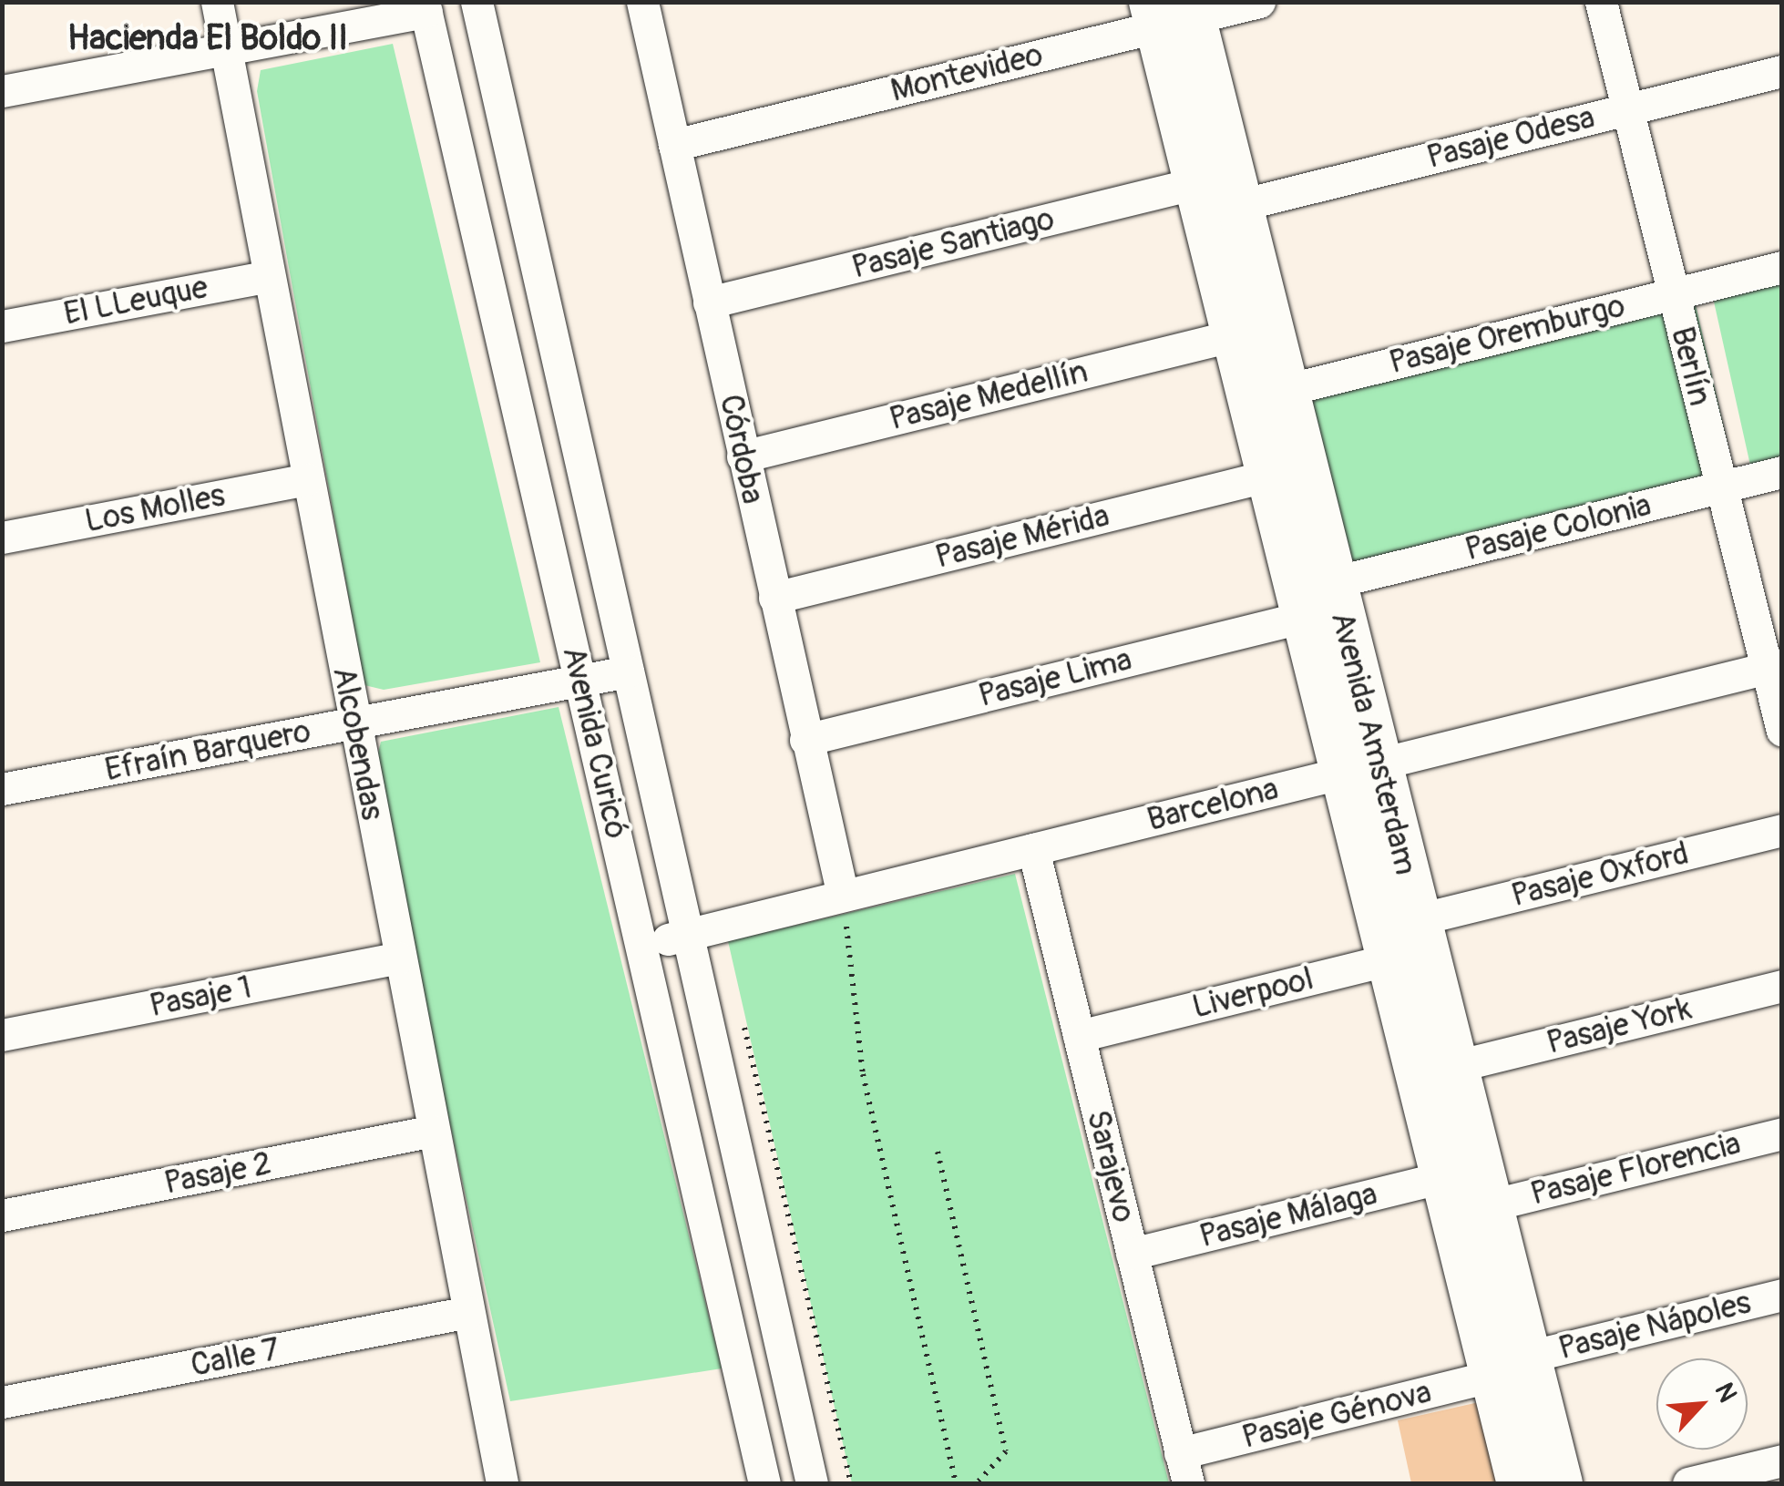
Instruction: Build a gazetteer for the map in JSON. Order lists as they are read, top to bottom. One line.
{"streets":{"street":["Montevideo","Pasaje Odesa","Pasaje Santiago","El LLeuque","Pasaje Oremburgo","Berlín","Pasaje Medellín","Córdoba","Los Molles","Pasaje Colonia","Pasaje Mérida","Pasaje Lima","Avenida Curicó","Alcobendas","Avenida Amsterdam","Efraín Barquero","Barcelona","Pasaje Oxford","Liverpool","Pasaje 1","Pasaje York","Sarajevo","Pasaje Florencia","Pasaje 2","Pasaje Málaga","Pasaje Nápoles","Calle 7","Pasaje Génova"]},"crossings":[["Montevideo","Córdoba"],["Montevideo","Avenida Amsterdam"],["Pasaje Odesa","Berlín"],["Pasaje Odesa","Avenida Amsterdam"],["Pasaje Santiago","Córdoba"],["Pasaje Santiago","Avenida Amsterdam"],["El LLeuque","Alcobendas"],["Pasaje Oremburgo","Berlín"],["Pasaje Oremburgo","Avenida Amsterdam"],["Berlín","Pasaje Colonia"],["Berlín","Barcelona"],["Pasaje Medellín","Córdoba"],["Pasaje Medellín","Avenida Amsterdam"],["Córdoba","Pasaje Mérida"],["Córdoba","Pasaje Lima"],["Córdoba","Barcelona"],["Los Molles","Alcobendas"],["Pasaje Colonia","Avenida Amsterdam"],["Pasaje Mérida","Avenida Amsterdam"],["Pasaje Lima","Avenida Amsterdam"],["Avenida Curicó","Efraín Barquero"],["Avenida Curicó","Barcelona"],["Alcobendas","Efraín Barquero"],["Alcobendas","Pasaje 1"],["Alcobendas","Pasaje 2"],["Alcobendas","Calle 7"],["Avenida Amsterdam","Barcelona"],["Avenida Amsterdam","Pasaje Oxford"],["Avenida Amsterdam","Liverpool"],["Avenida Amsterdam","Pasaje York"],["Avenida Amsterdam","Pasaje Florencia"],["Avenida Amsterdam","Pasaje Málaga"],["Avenida Amsterdam","Pasaje Nápoles"],["Avenida Amsterdam","Pasaje Génova"],["Barcelona","Sarajevo"],["Pasaje Oxford","Liverpool"],["Liverpool","Sarajevo"],["Sarajevo","Pasaje Málaga"],["Sarajevo","Pasaje Génova"],["Pasaje Nápoles","Pasaje Génova"]],"districts":["Hacienda El Boldo II"],"north":"top right"}
